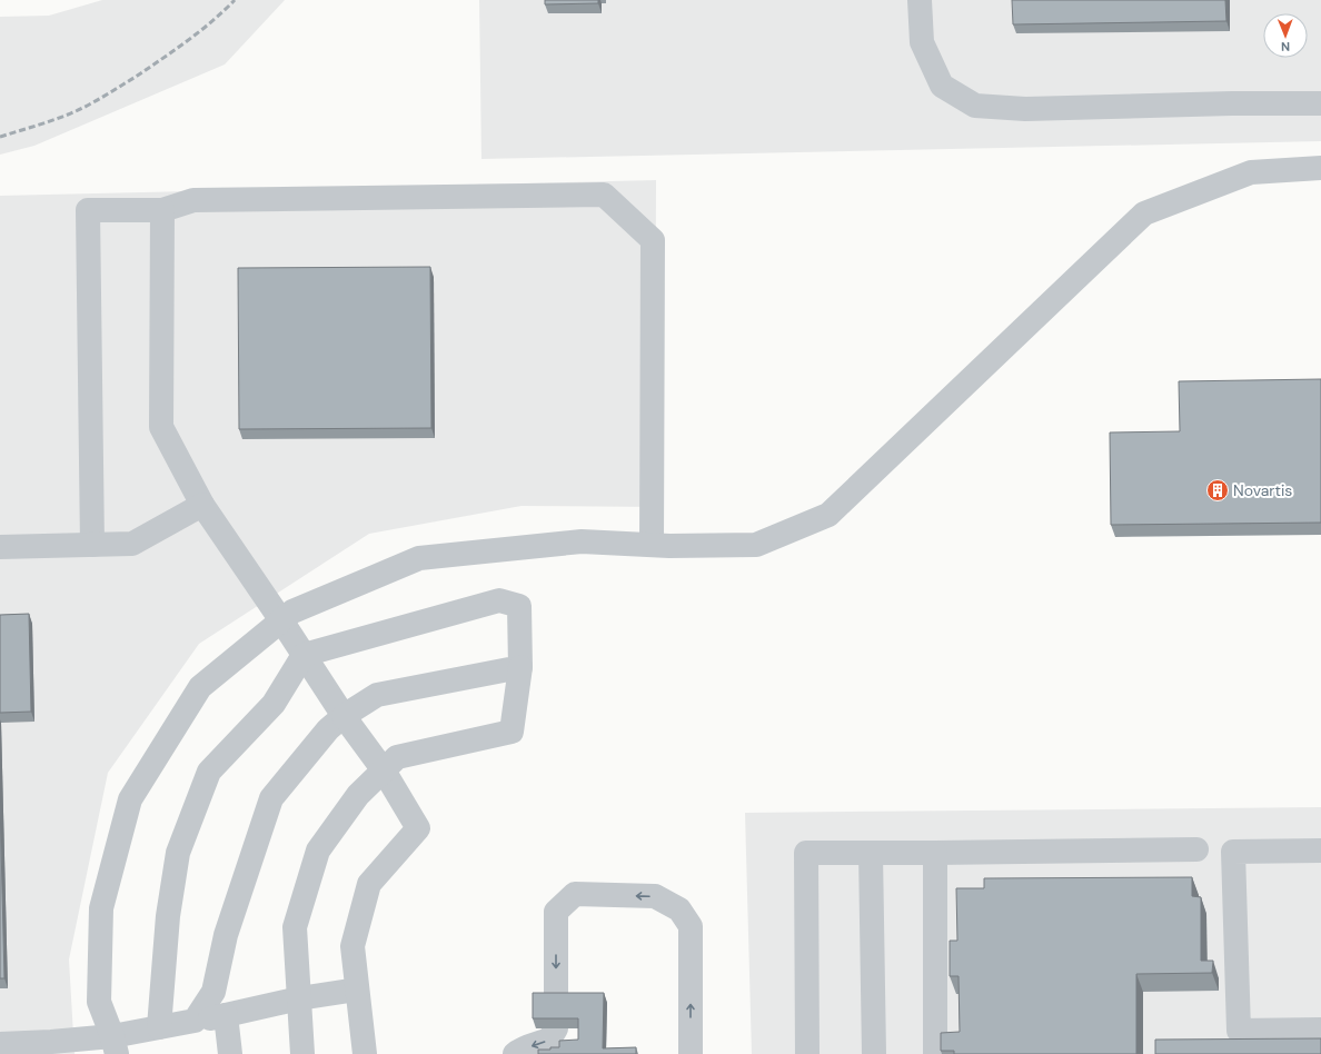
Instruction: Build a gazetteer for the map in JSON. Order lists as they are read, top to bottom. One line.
{"places":{"building":["Novartis"]},"north":"bottom"}
